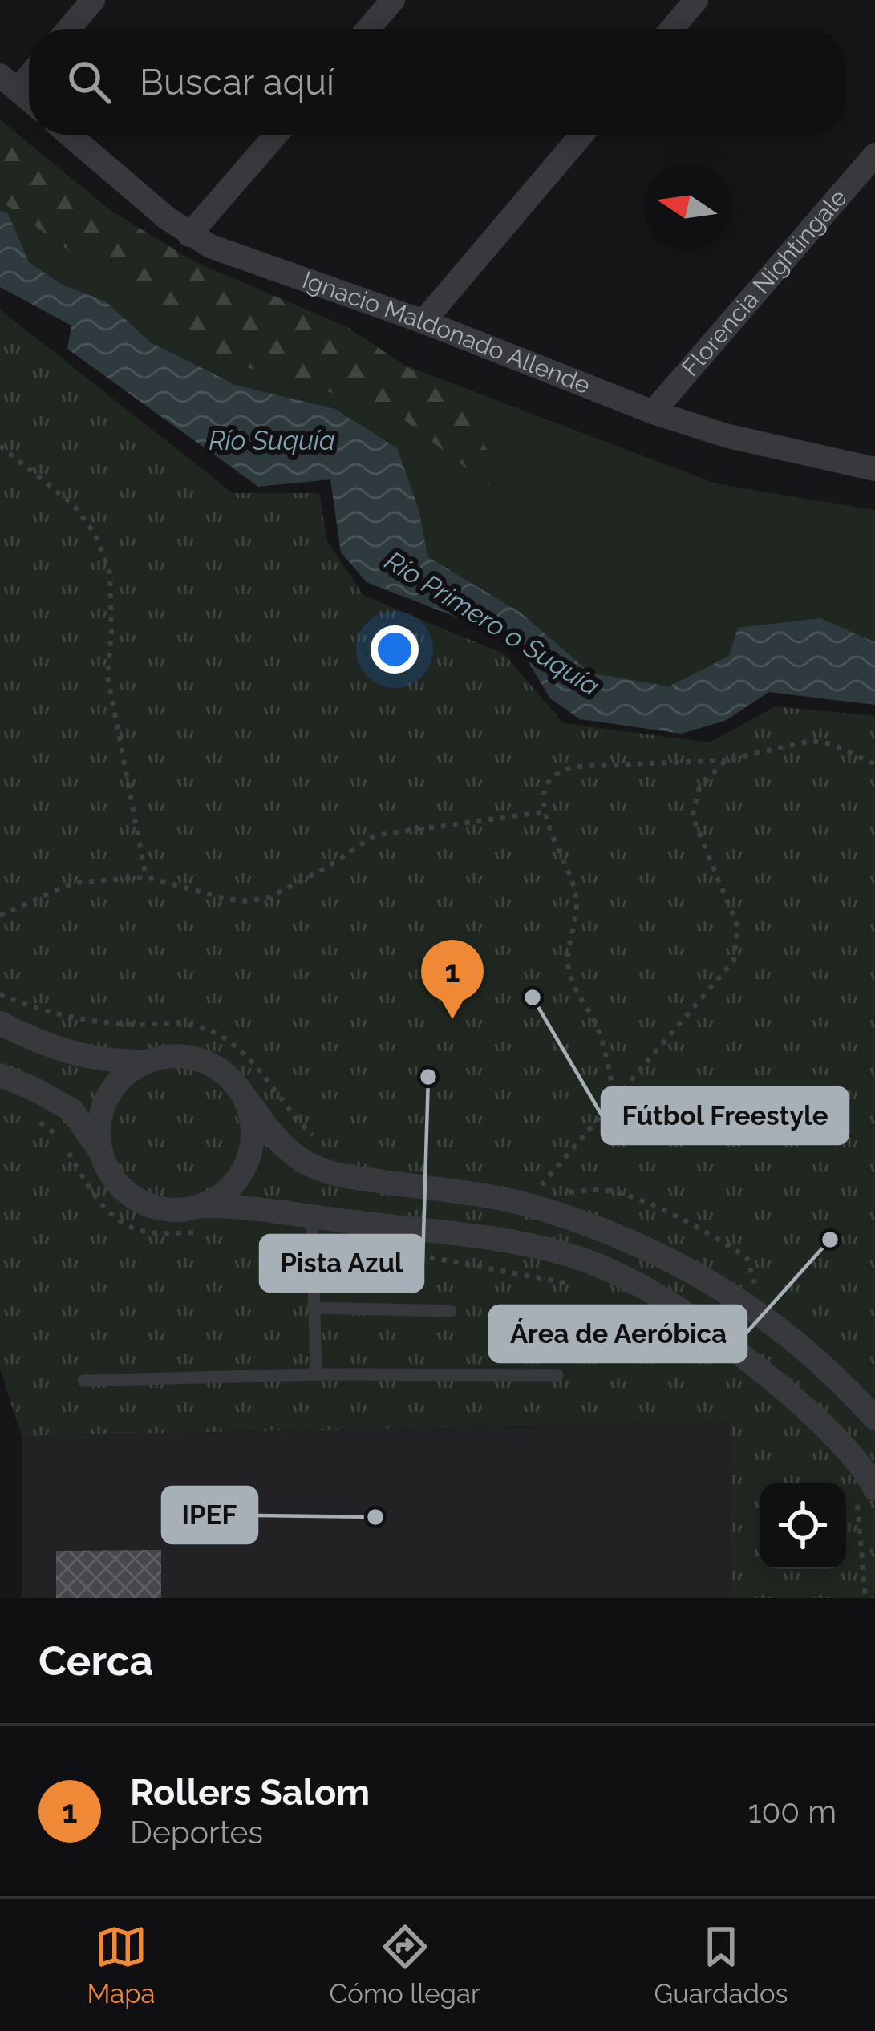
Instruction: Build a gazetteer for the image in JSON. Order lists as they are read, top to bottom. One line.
{"streets":{"street":["Florencia Nightingale","Ignacio Maldonado Allende"]},"crossings":[["Florencia Nightingale","Ignacio Maldonado Allende"]],"water":["Río Suquía","Río Primero o Suquía"],"places":["Fútbol Freestyle","Pista Azul","Área de Aeróbica","IPEF"],"north":"left","page":{"search":"Buscar aquí","pins":"1","heading":"Cerca","list":[{"mark":"1","name":"Rollers Salom","note":"Deportes","value":"100 m"}],"nav":["Mapa","Cómo llegar","Guardados"]}}
